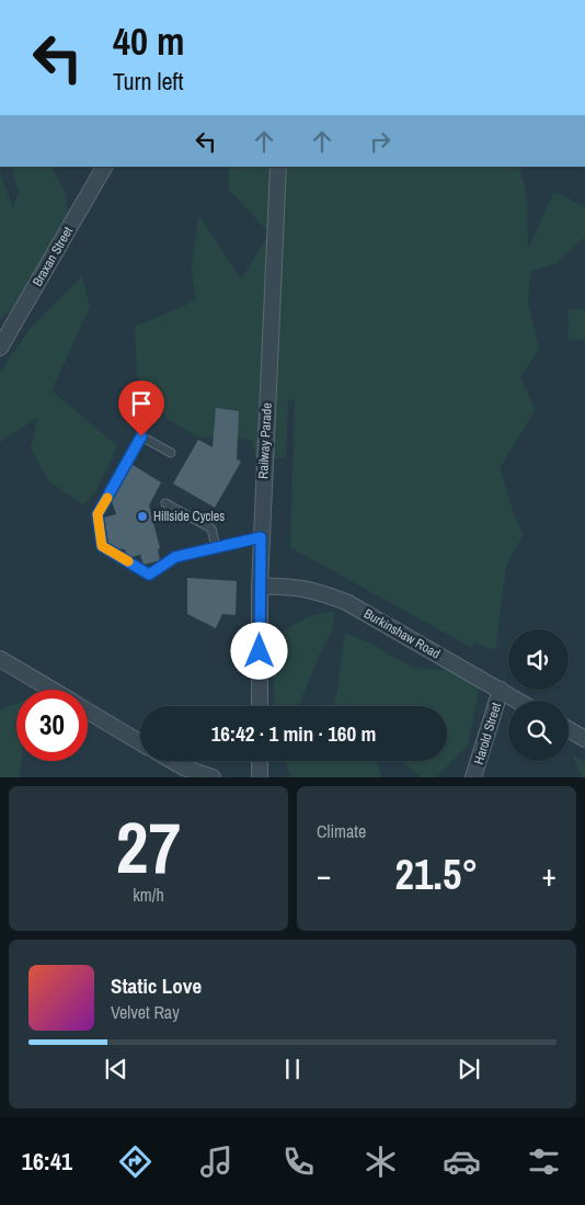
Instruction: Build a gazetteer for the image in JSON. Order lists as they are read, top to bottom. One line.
{"streets":{"street":["Braxan Street","Railway Parade","Burkinshaw Road","Harold Street"]},"crossings":[["Railway Parade","Burkinshaw Road"],["Burkinshaw Road","Harold Street"]],"places":["Hillside Cycles"],"page":{"turn":["40 m","Turn left"],"limit":"30","trip":"16:42 · 1 min · 160 m","tile":[["27","km/h"],"Climate"],"heat":["−","21.5°","+"],"song":["Static Love","Velvet Ray"],"tabs":"16:41"}}
